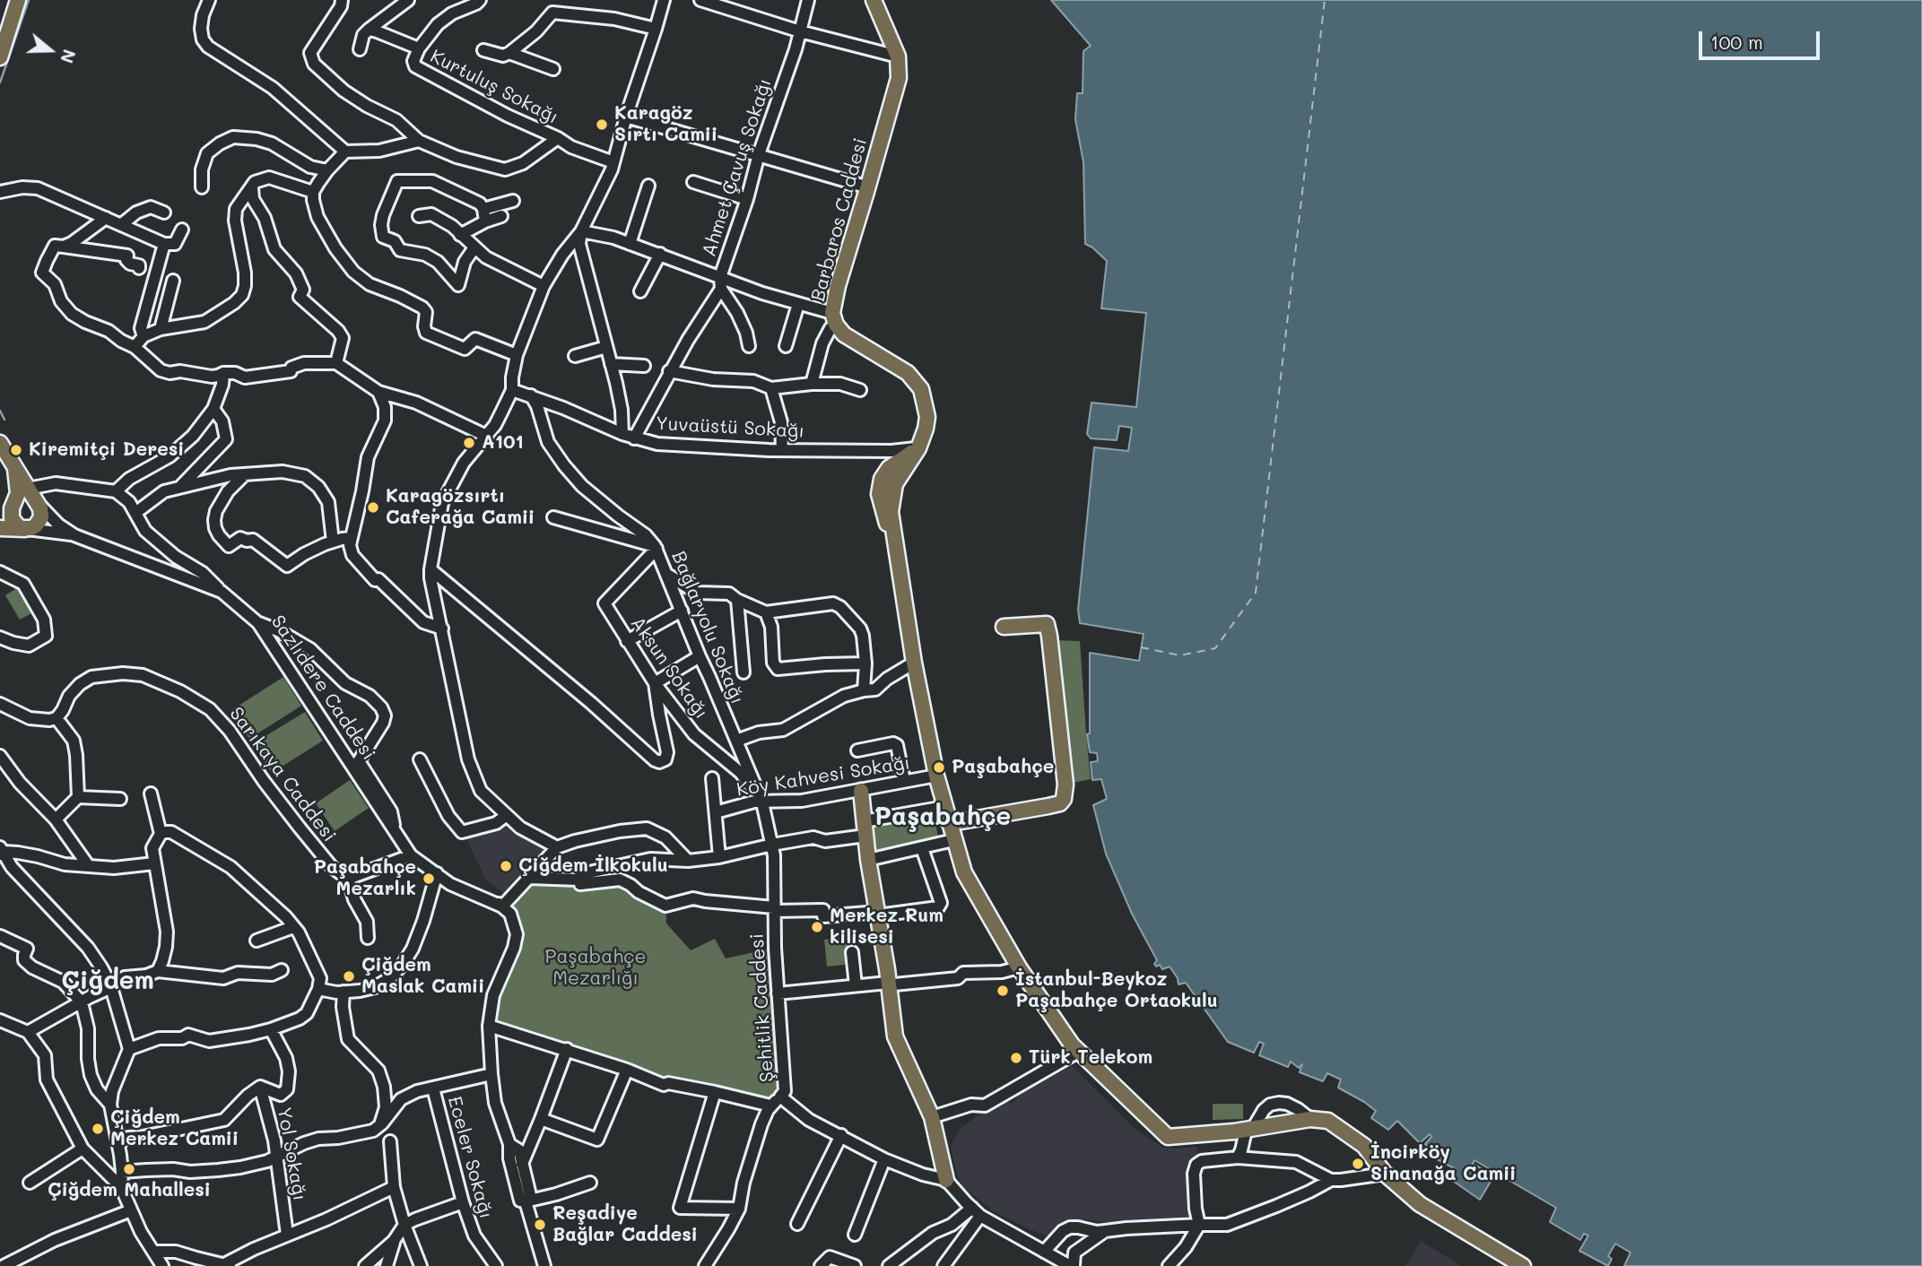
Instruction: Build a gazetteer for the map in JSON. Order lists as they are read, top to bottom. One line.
{"streets":{"main road":["Barbaros Caddesi"],"street":["Kurtuluş Sokağı","Ahmet Çavuş Sokağı","Yuvaüstü Sokağı","Bağlaryolu Sokağı","Aksun Sokağı","Sazlıdere Caddesi","Sarıkaya Caddesi","Köy Kahvesi Sokağı","Şehitlik Caddesi","Yol Sokağı","Eceler Sokağı"]},"crossings":[["Ahmet Çavuş Sokağı","Yuvaüstü Sokağı"],["Barbaros Caddesi","Yuvaüstü Sokağı"],["Yuvaüstü Sokağı","Bağlaryolu Sokağı"],["Bağlaryolu Sokağı","Aksun Sokağı"],["Bağlaryolu Sokağı","Köy Kahvesi Sokağı"],["Bağlaryolu Sokağı","Şehitlik Caddesi"],["Aksun Sokağı","Köy Kahvesi Sokağı"],["Aksun Sokağı","Şehitlik Caddesi"],["Köy Kahvesi Sokağı","Şehitlik Caddesi"]],"districts":["Paşabahçe","Çiğdem"],"parks":["Paşabahçe Mezarlığı"],"places":["Karagöz Sırtı Camii","A101","Kiremitçi Deresi","Karagözsırtı Caferağa Camii","Paşabahçe","Çiğdem İlkokulu","Paşabahçe Mezarlık","Merkez Rum kilisesi","Çiğdem Maslak Camii","İstanbul-Beykoz Paşabahçe Ortaokulu","Türk Telekom","Çiğdem Merkez Camii","İncirköy Sinanağa Camii","Çiğdem Mahallesi","Reşadiye Bağlar Caddesi"],"scale_bar":"100 m","north":"right"}
